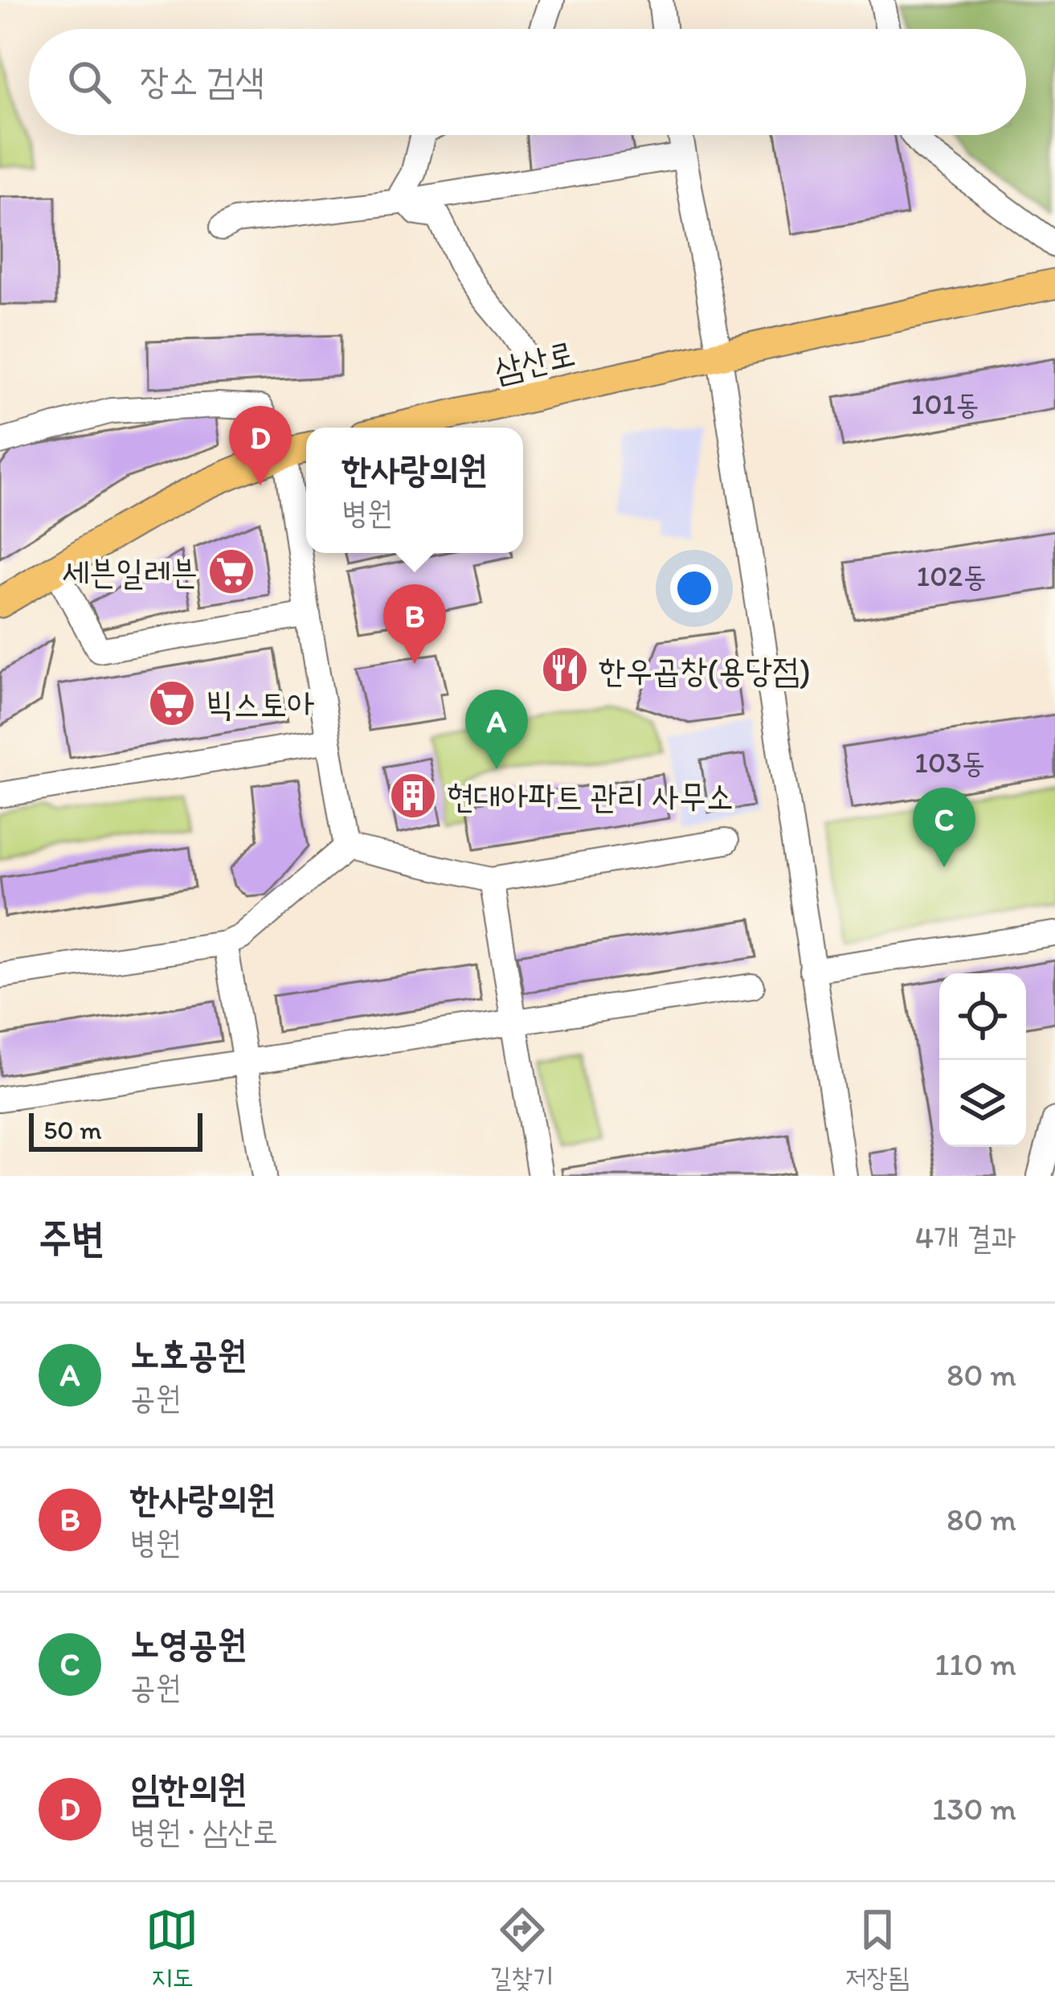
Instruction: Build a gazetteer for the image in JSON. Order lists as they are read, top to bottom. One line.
{"streets":{"main road":["삼산로"]},"places":{"supermarket":["세븐일레븐","빅스토아"],"restaurant":["한우곱창(용당점)"],"building":["현대아파트 관리 사무소"]},"house_numbers":["101동","102동","103동"],"scale_bar":"50 m","page":{"search":"장소 검색","pins":["D","B","A","C"],"popup":["한사랑의원","병원"],"scale":"50 m","heading":["주변","4개 결과"],"list":[{"mark":"A","name":"노호공원","note":"공원","value":"80 m"},{"mark":"B","name":"한사랑의원","note":"병원","value":"80 m"},{"mark":"C","name":"노영공원","note":"공원","value":"110 m"},{"mark":"D","name":"임한의원","note":"병원 · 삼산로","value":"130 m"}],"nav":["지도","길찾기","저장됨"]}}
